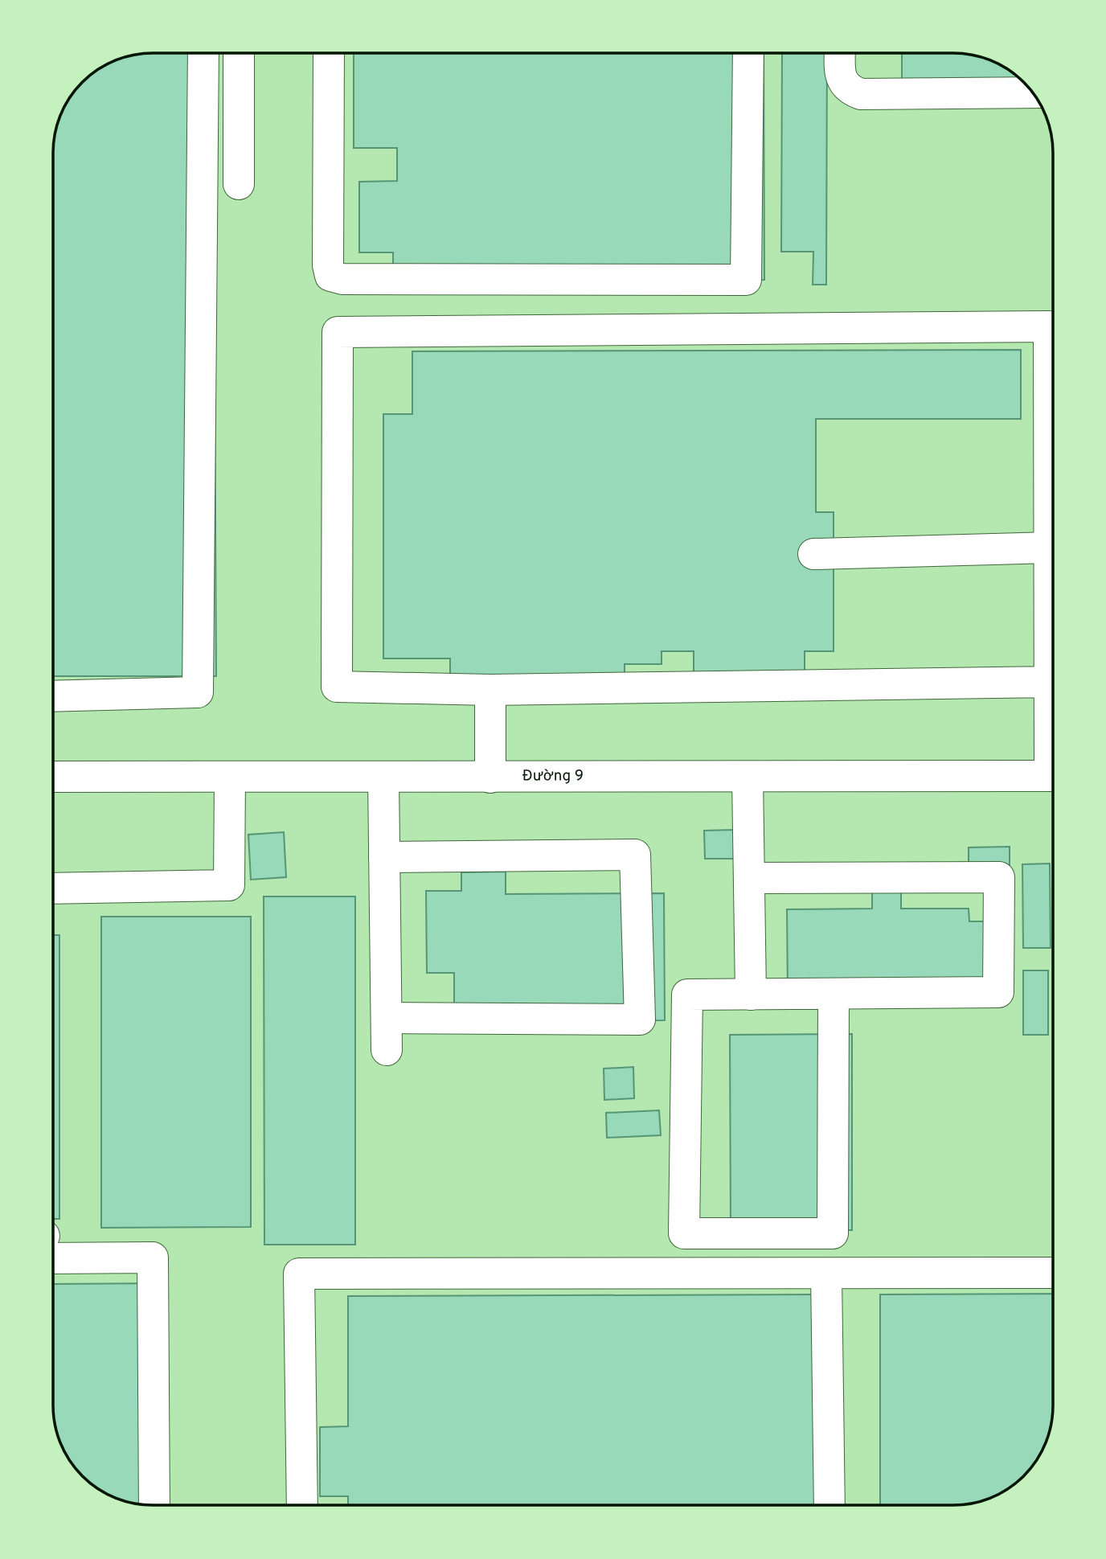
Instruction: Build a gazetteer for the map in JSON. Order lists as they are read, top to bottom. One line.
{"streets":{"street":["Đường 9"]}}
